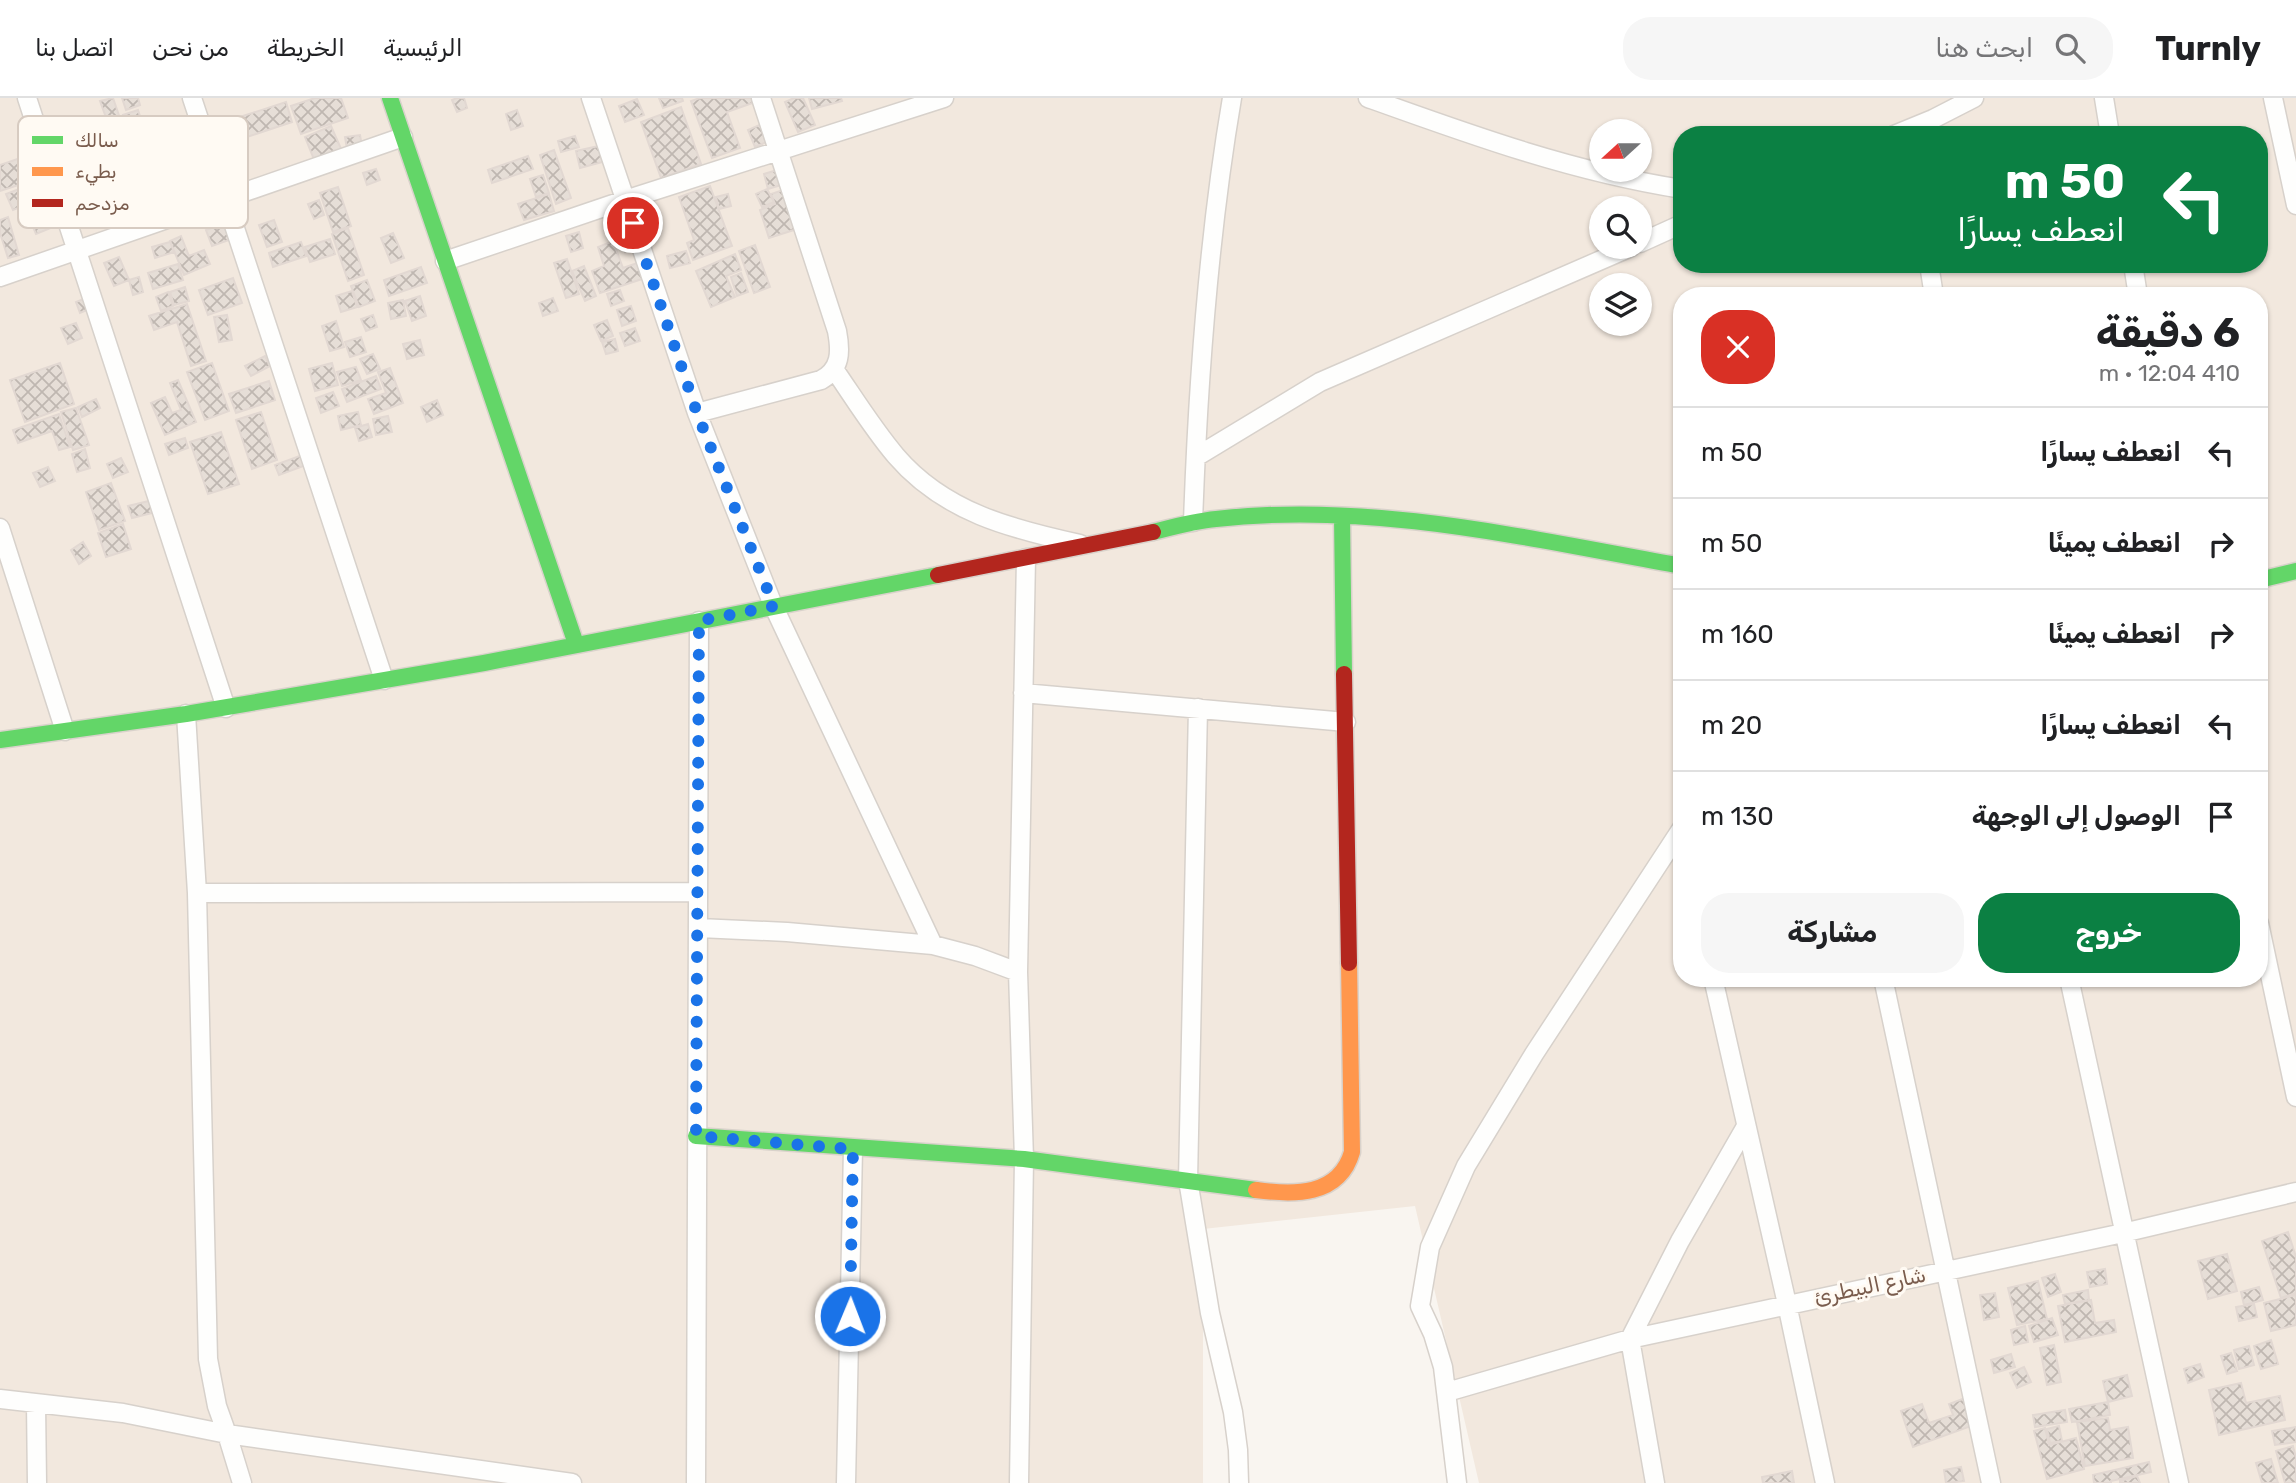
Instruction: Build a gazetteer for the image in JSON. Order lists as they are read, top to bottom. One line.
{"streets":{"street":["شارع البيطرئ"]},"legend":["سالك","بطيء","مزدحم"],"north":"left","page":{"header":"Turnly","search":"ابحث هنا","nav":["الرئيسية","الخريطة","من نحن","اتصل بنا"],"turn":["50 m","انعطف يسارًا"],"heading":["6 دقيقة","410 m · 12:04"],"list":[{"name":"انعطف يسارًا","value":"50 m"},{"name":"انعطف يمينًا","value":"50 m"},{"name":"انعطف يمينًا","value":"160 m"},{"name":"انعطف يسارًا","value":"20 m"},{"name":"الوصول إلى الوجهة","value":"130 m"}],"buttons":["خروج","مشاركة"]}}
